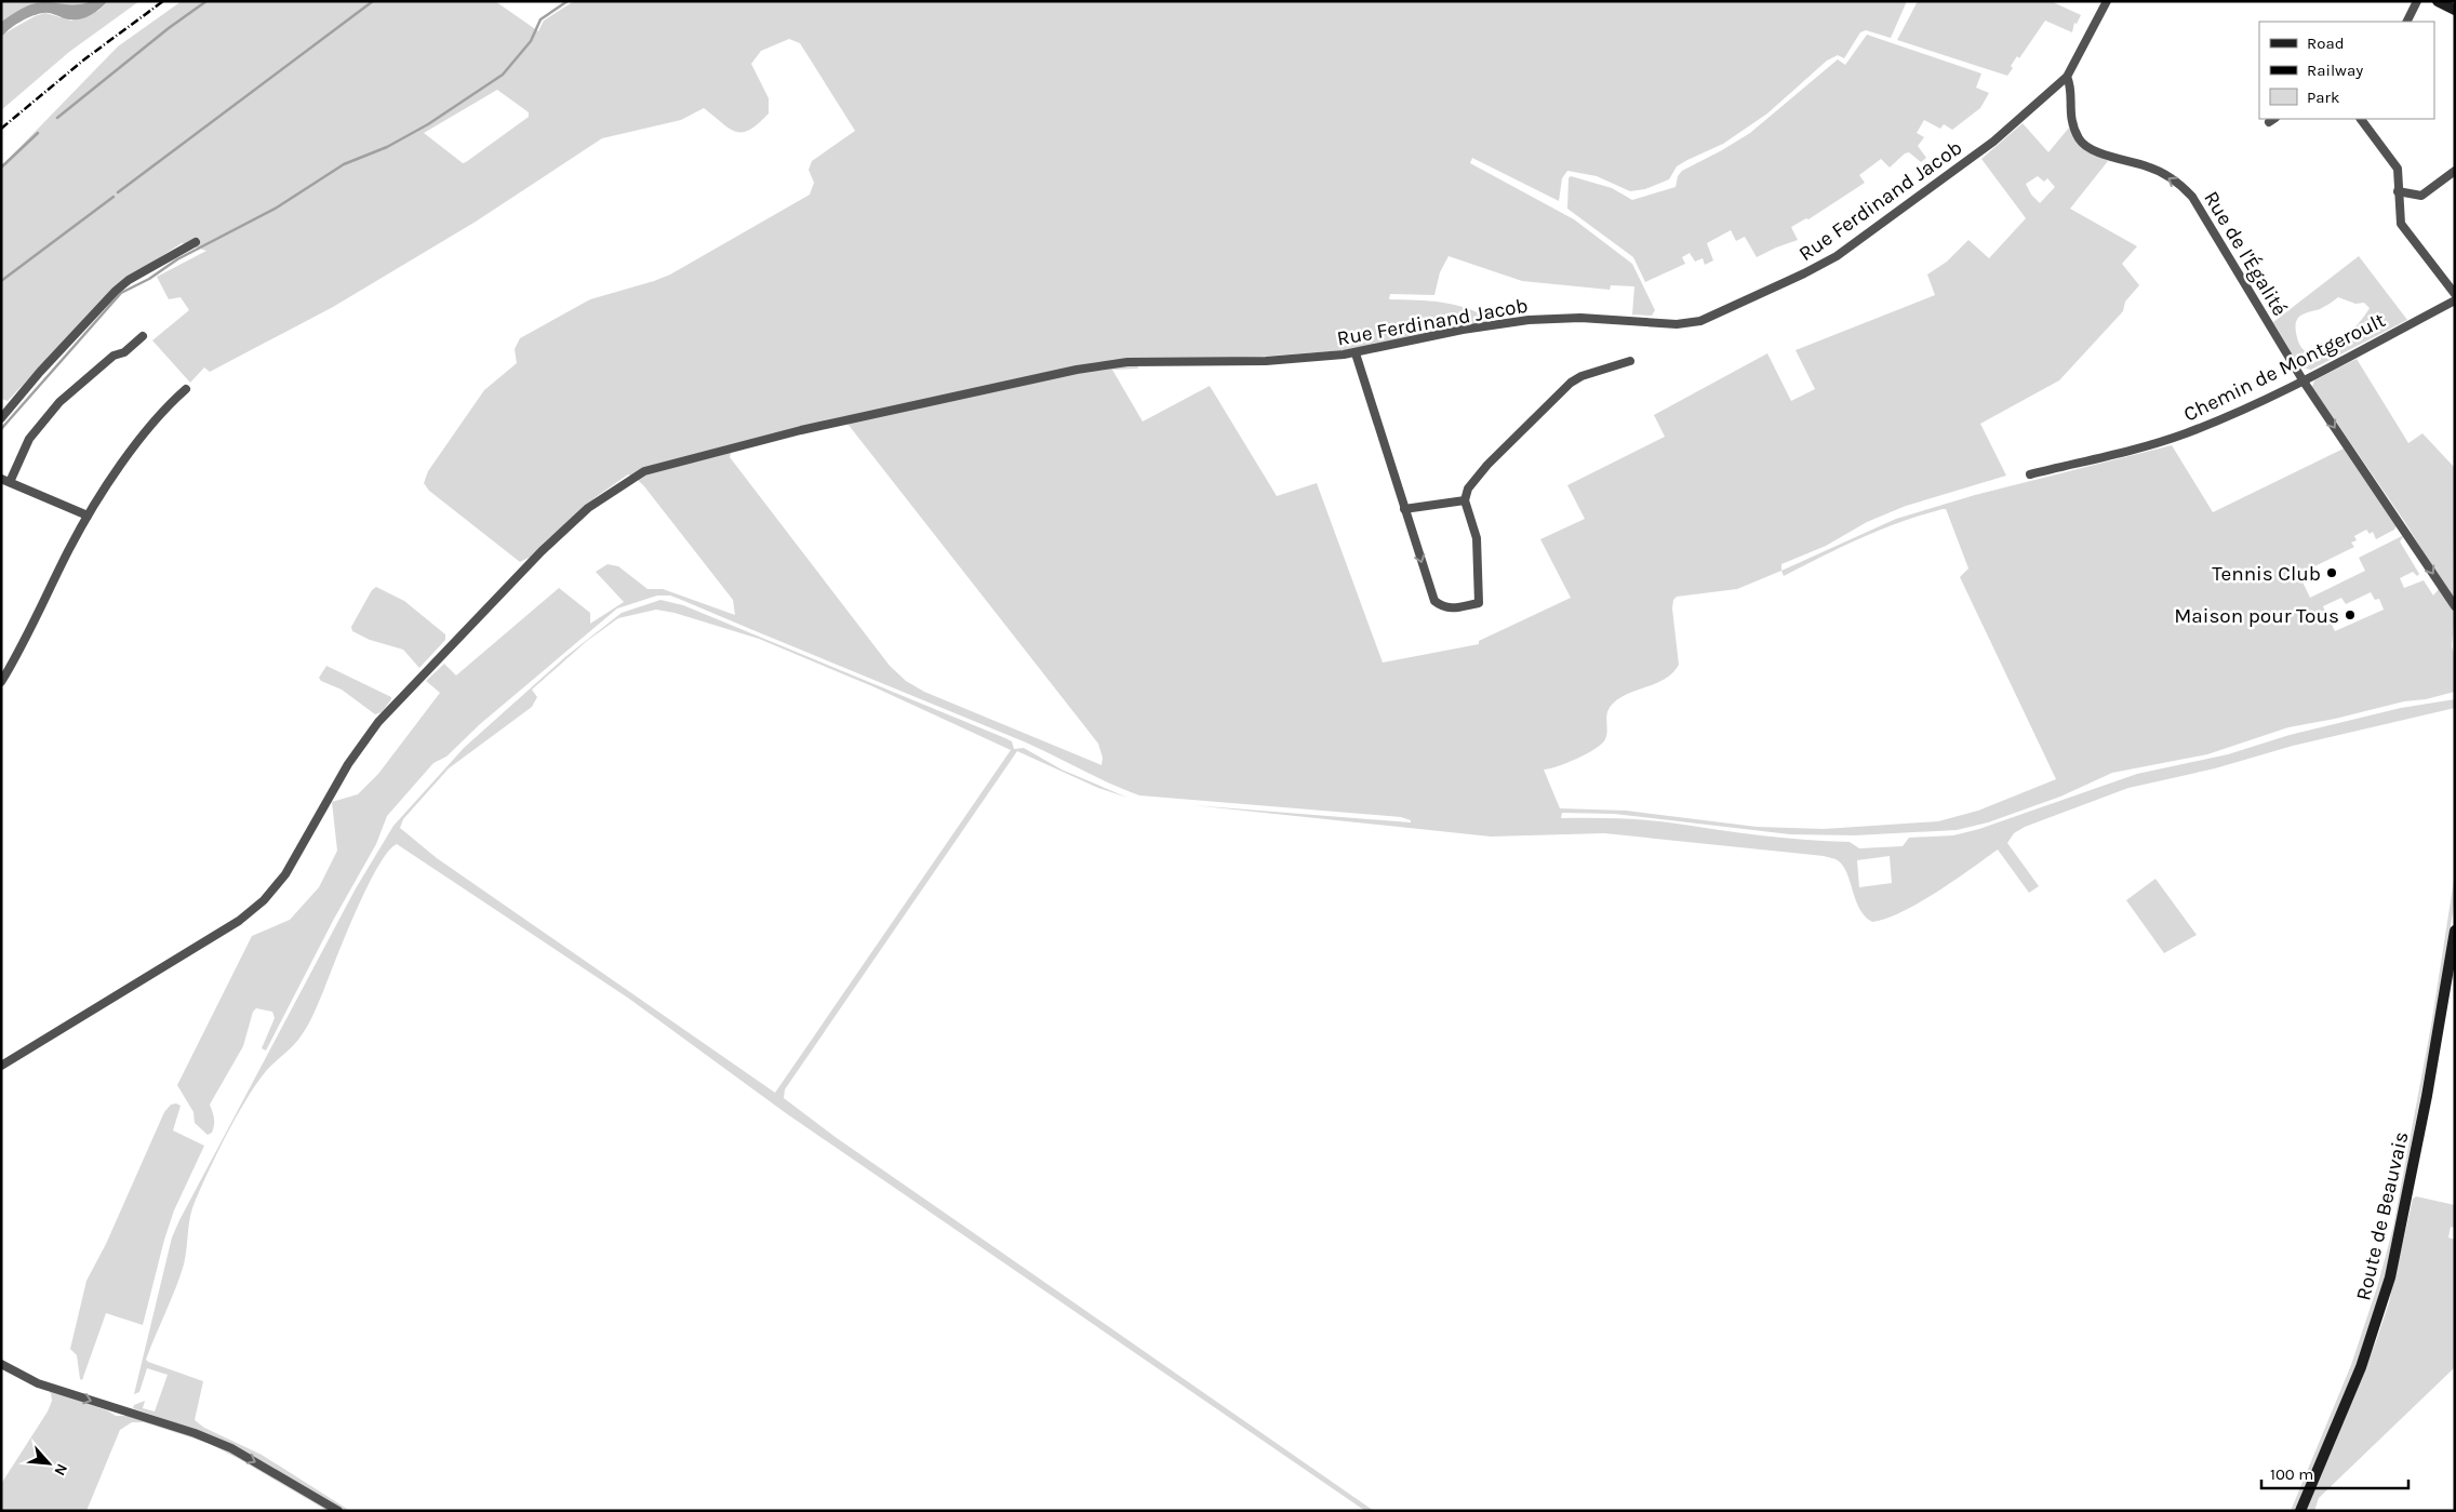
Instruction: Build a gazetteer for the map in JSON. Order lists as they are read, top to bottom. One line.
{"streets":{"main road":["Route de Beauvais"],"street":["Rue Ferdinand Jacob","Rue de l'Égalité","Chemin de Montgeroult"]},"crossings":[["Rue Ferdinand Jacob","Rue de l'Égalité"],["Rue de l'Égalité","Chemin de Montgeroult"]],"places":["Tennis Club","Maison pour Tous"],"legend":["Road","Railway","Park"],"scale_bar":"100 m","north":"bottom right"}
